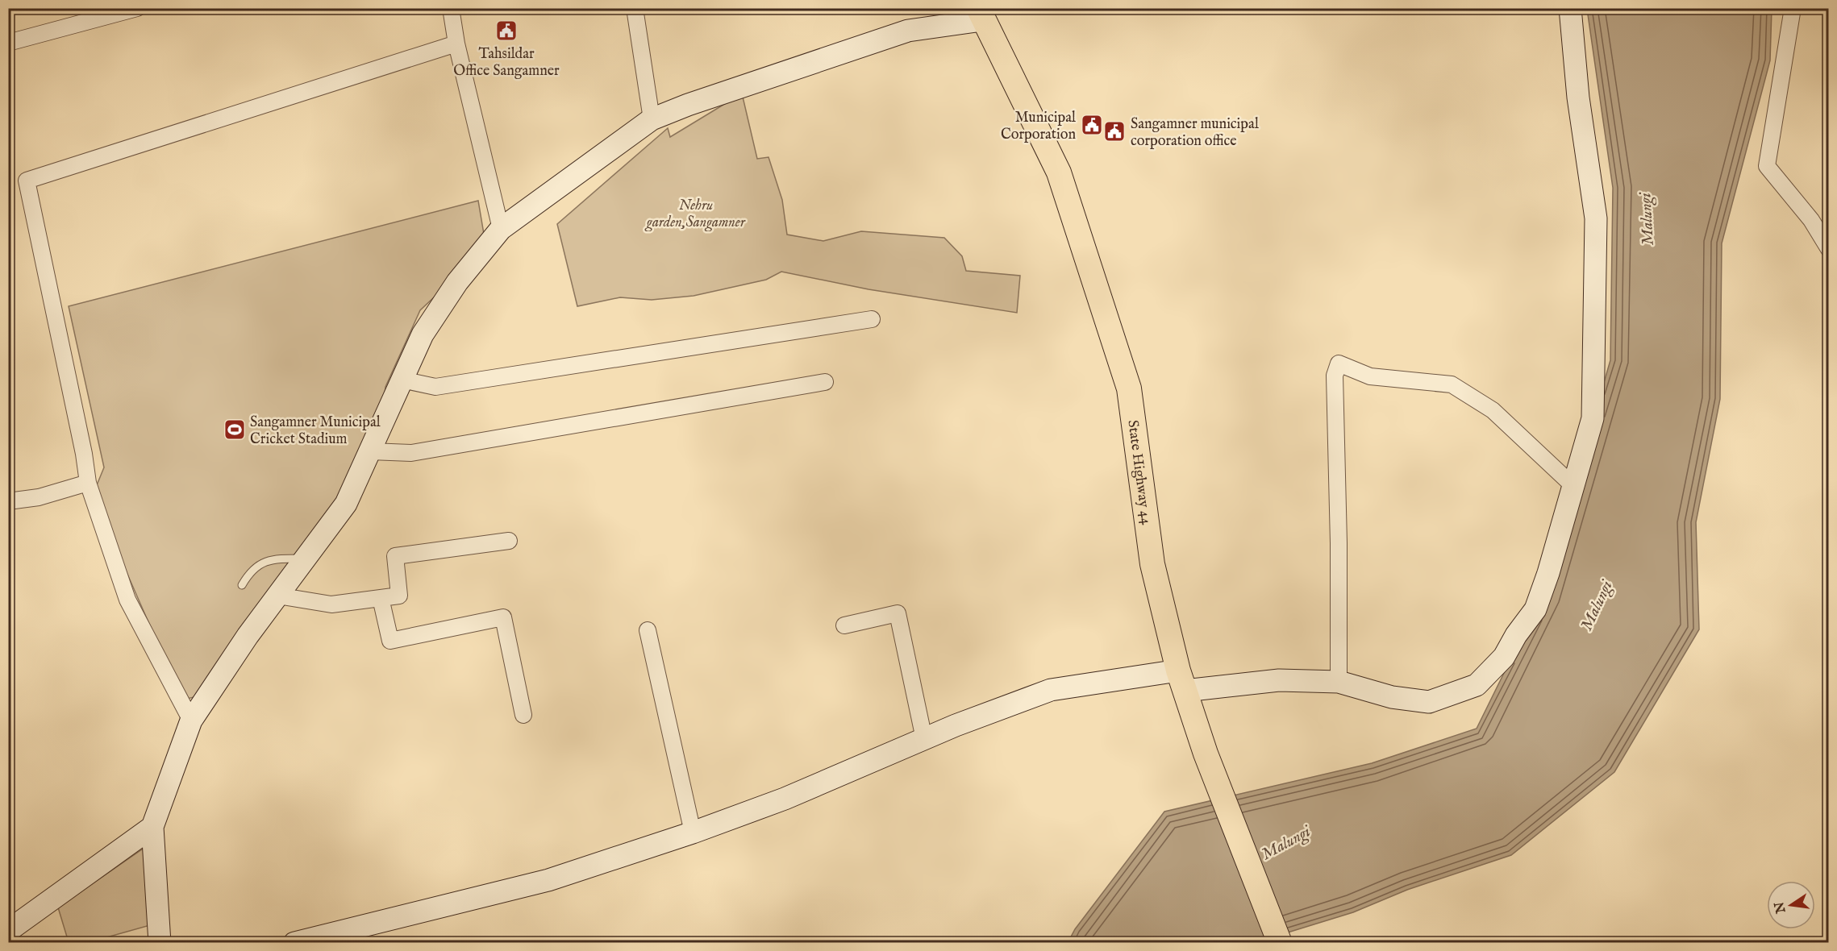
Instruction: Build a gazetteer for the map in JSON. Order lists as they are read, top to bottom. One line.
{"streets":{"main road":["State Highway 44"]},"water":["Malungi"],"parks":["Nehru garden,Sangamner"],"places":{"public building":["Tahsildar Office Sangamner","Municipal Corporation","Sangamner municipal corporation office"],"sports":["Sangamner Municipal Cricket Stadium"]},"north":"left"}
